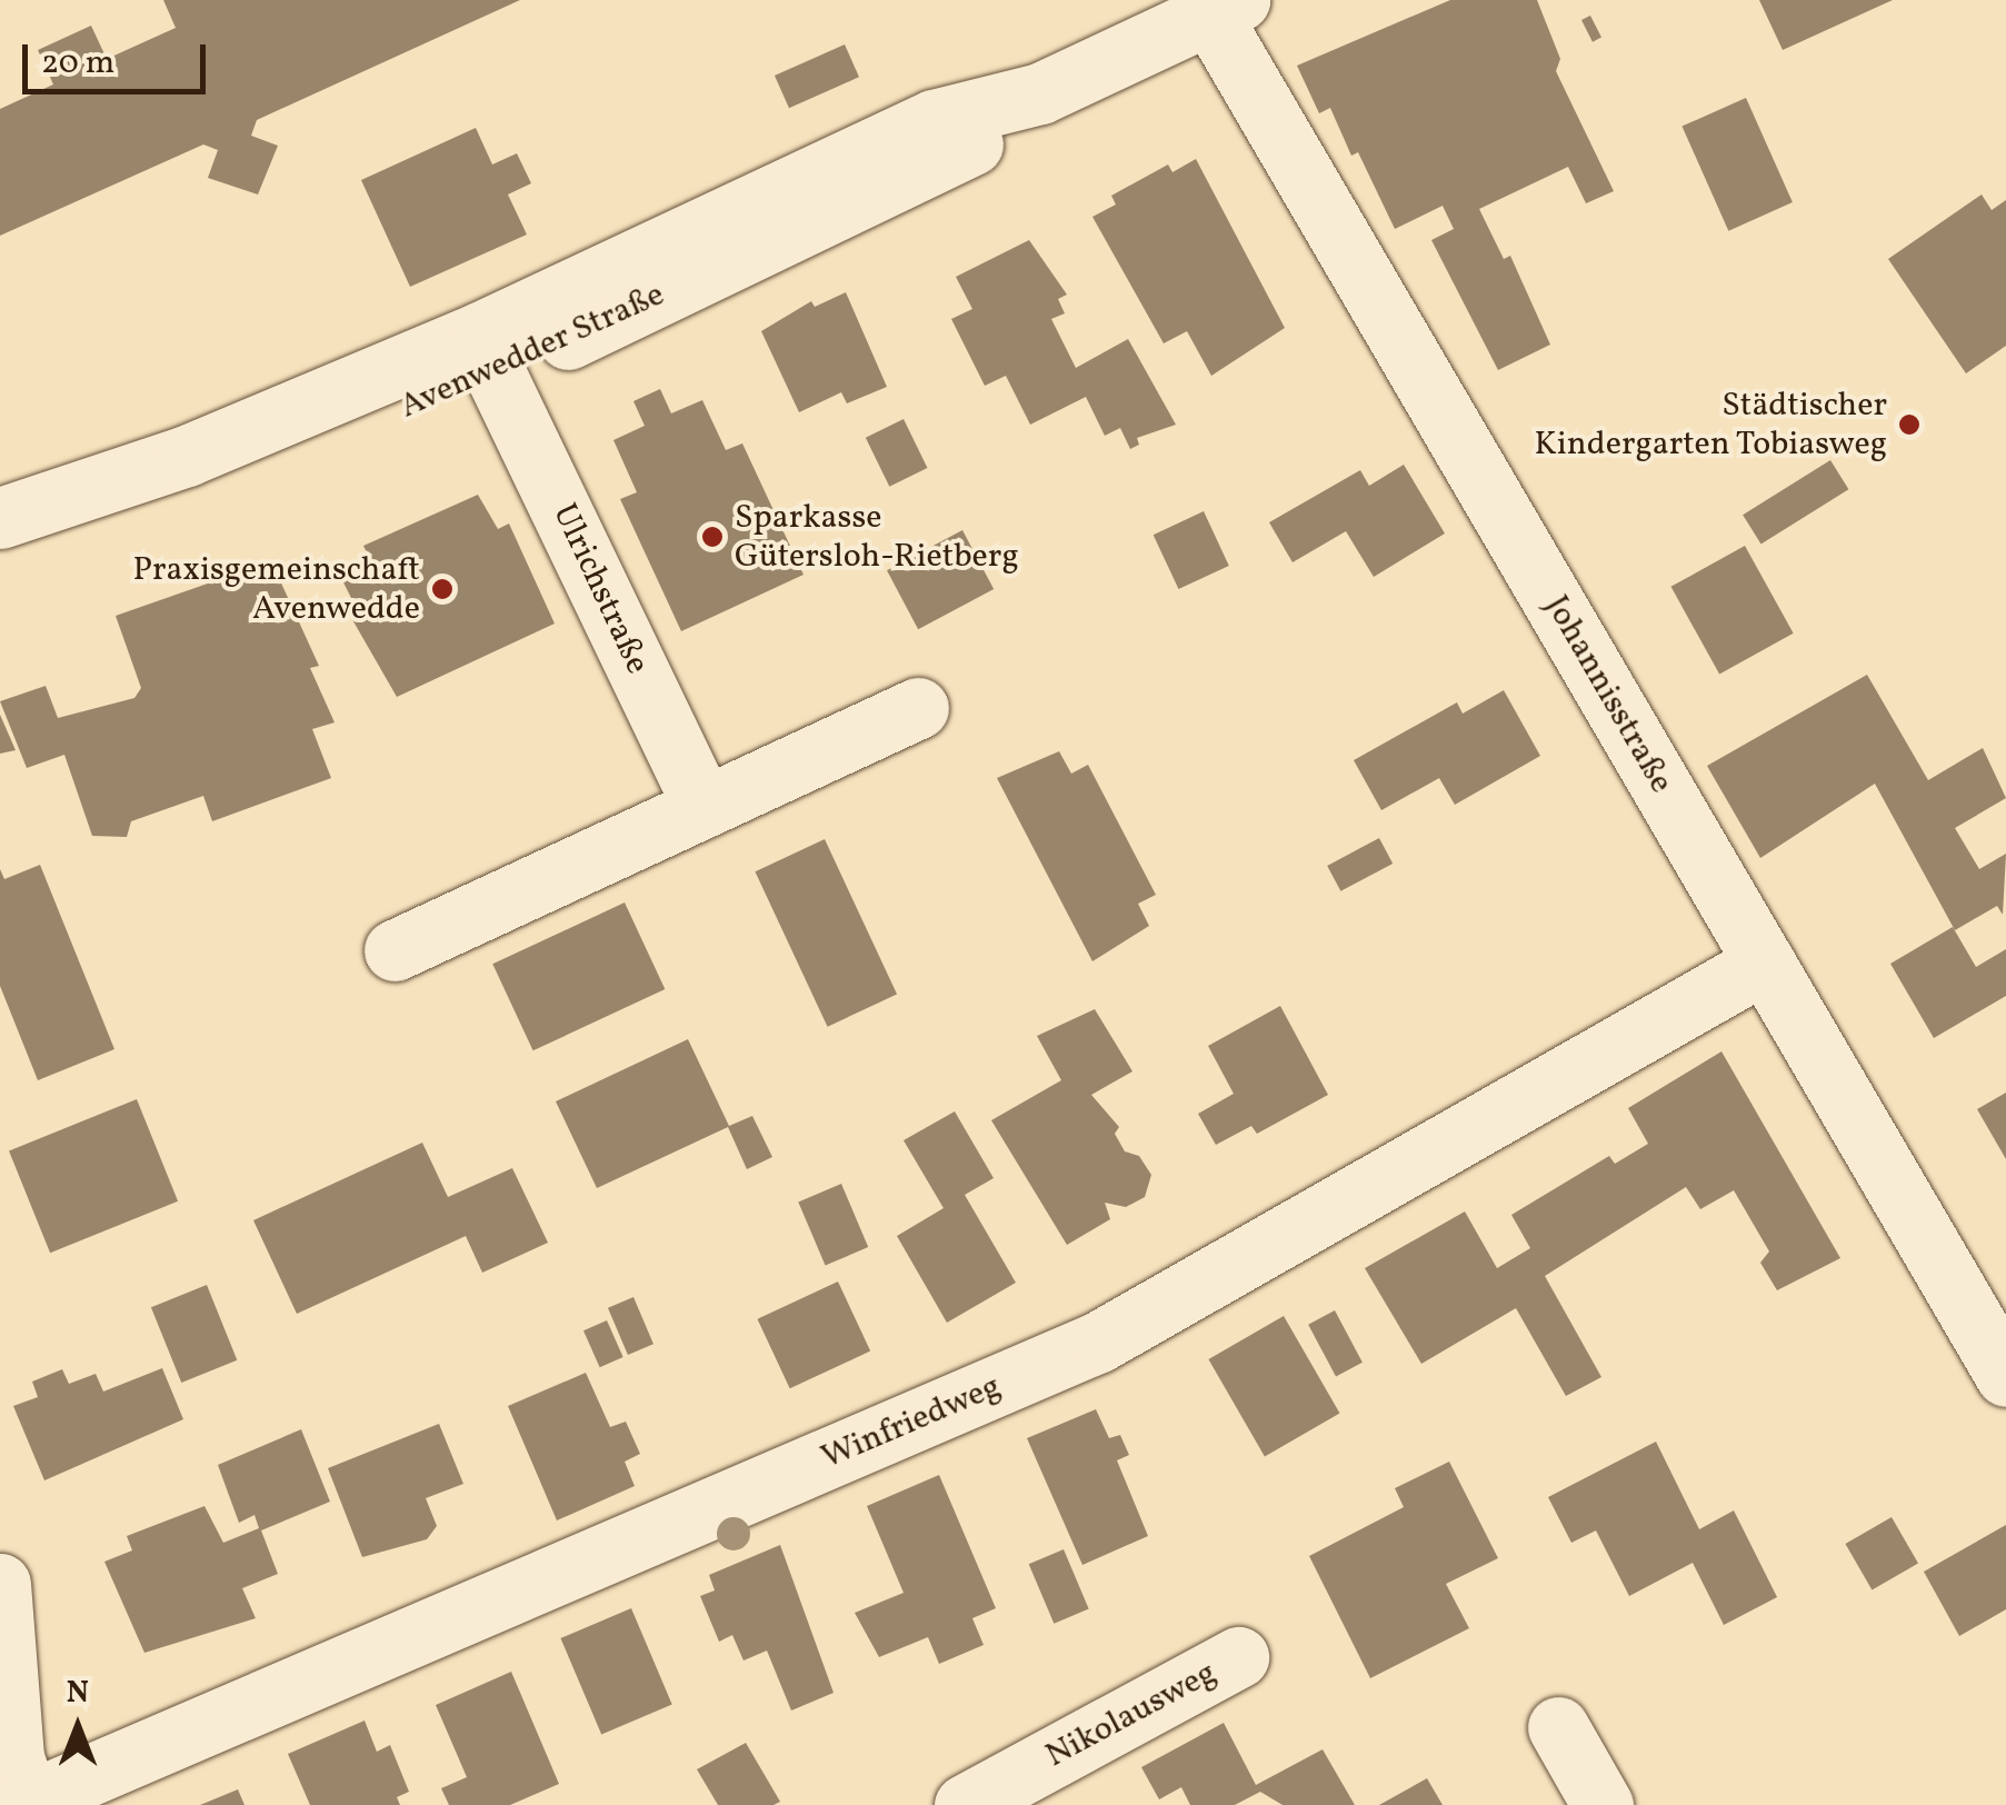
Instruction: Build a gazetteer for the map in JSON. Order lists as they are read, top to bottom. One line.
{"streets":{"street":["Avenwedder Straße","Ulrichstraße","Johannisstraße","Winfriedweg","Nikolausweg"]},"crossings":[["Avenwedder Straße","Ulrichstraße"],["Avenwedder Straße","Johannisstraße"],["Johannisstraße","Winfriedweg"]],"places":["Städtischer Kindergarten Tobiasweg","Sparkasse Gütersloh-Rietberg","Praxisgemeinschaft Avenwedde"],"scale_bar":"20 m","north":"top"}
